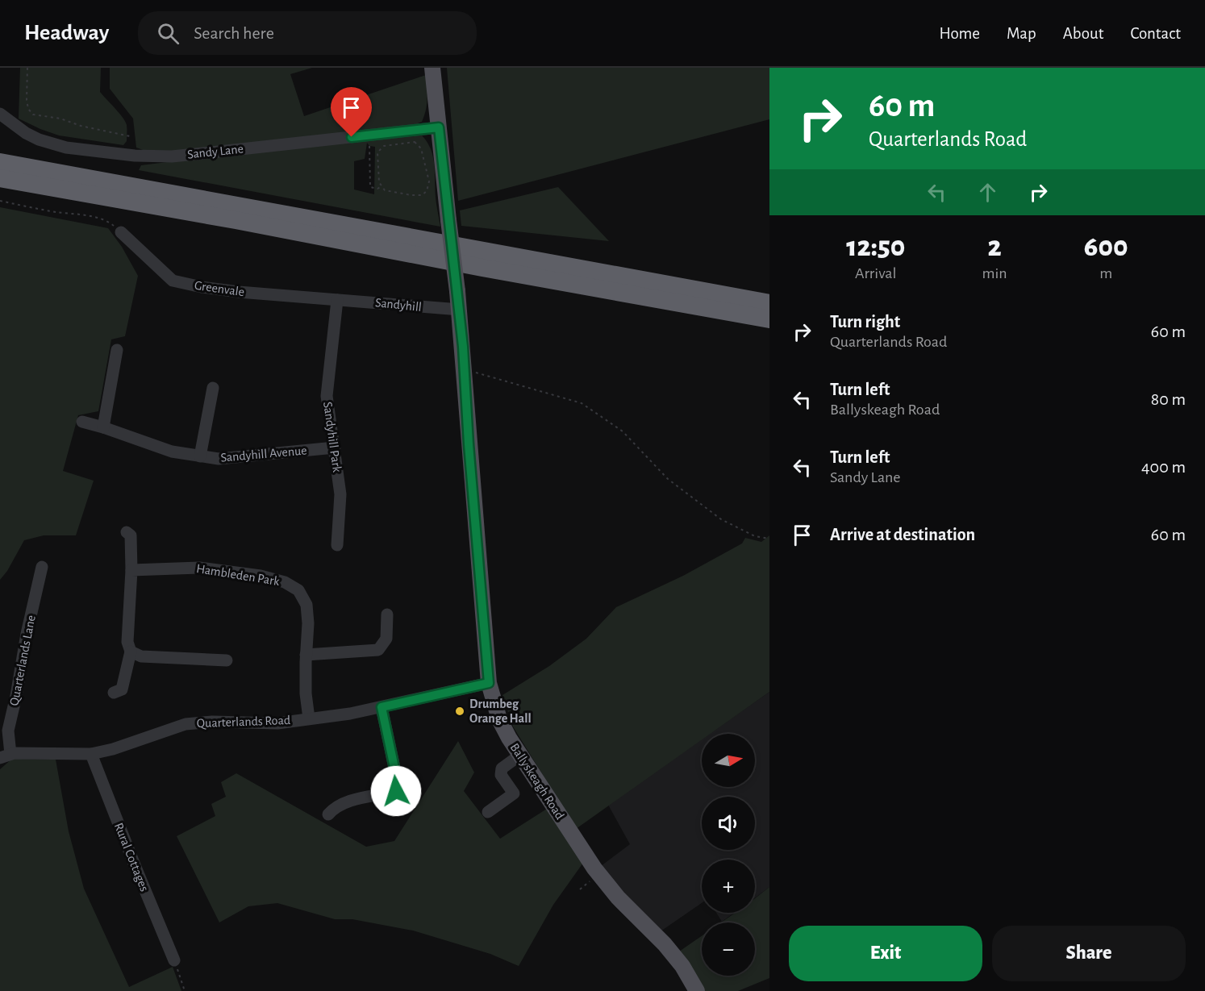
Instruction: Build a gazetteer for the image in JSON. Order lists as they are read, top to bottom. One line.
{"streets":{"main road":["Ballyskeagh Road"],"street":["Sandy Lane","Greenvale","Sandyhill","Sandyhill Park","Sandyhill Avenue","Hambleden Park","Quarterlands Lane","Quarterlands Road","Rural Cottages"]},"crossings":[["Sandy Lane","Ballyskeagh Road"],["Greenvale","Sandyhill"],["Greenvale","Sandyhill Park"],["Sandyhill","Sandyhill Park"],["Sandyhill","Ballyskeagh Road"],["Sandyhill Park","Sandyhill Avenue"],["Hambleden Park","Quarterlands Road"],["Quarterlands Lane","Quarterlands Road"],["Quarterlands Road","Ballyskeagh Road"],["Quarterlands Road","Rural Cottages"]],"places":["Drumbeg Orange Hall"],"north":"right","page":{"header":"Headway","search":"Search here","nav":["Home","Map","About","Contact"],"turn":["60 m","Quarterlands Road"],"eta":["12:50","Arrival","2","min","600","m"],"list":[{"name":"Turn right","note":"Quarterlands Road","value":"60 m"},{"name":"Turn left","note":"Ballyskeagh Road","value":"80 m"},{"name":"Turn left","note":"Sandy Lane","value":"400 m"},{"name":"Arrive at destination","value":"60 m"}],"map_buttons":["+","−"],"buttons":["Exit","Share"]}}
